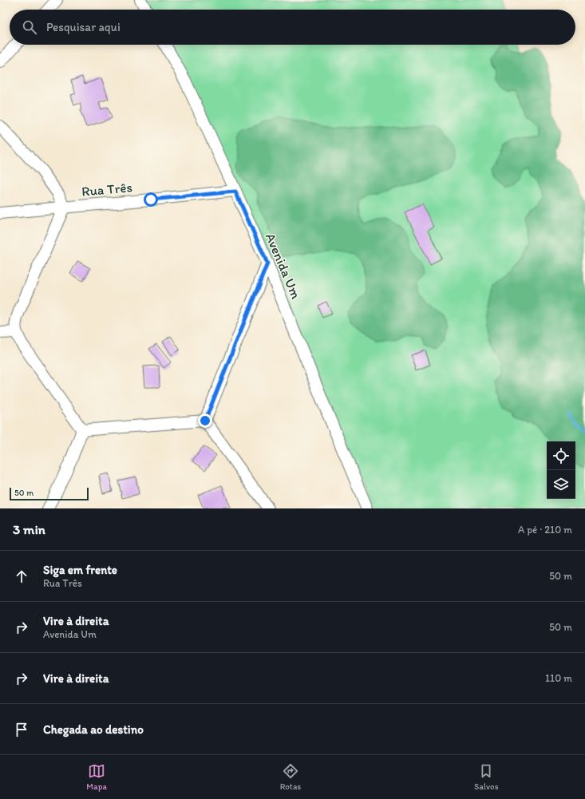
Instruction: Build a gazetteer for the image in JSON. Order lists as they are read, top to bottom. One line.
{"streets":{"street":["Rua Três","Avenida Um"]},"crossings":[["Rua Três","Avenida Um"]],"scale_bar":"50 m","page":{"search":"Pesquisar aqui","scale":"50 m","heading":["3 min","A pé · 210 m"],"list":[["Siga em frente","Rua Três","50 m"],["Vire à direita","Avenida Um","50 m"],["Vire à direita","110 m"],"Chegada ao destino"],"nav":["Mapa","Rotas","Salvos"]}}
